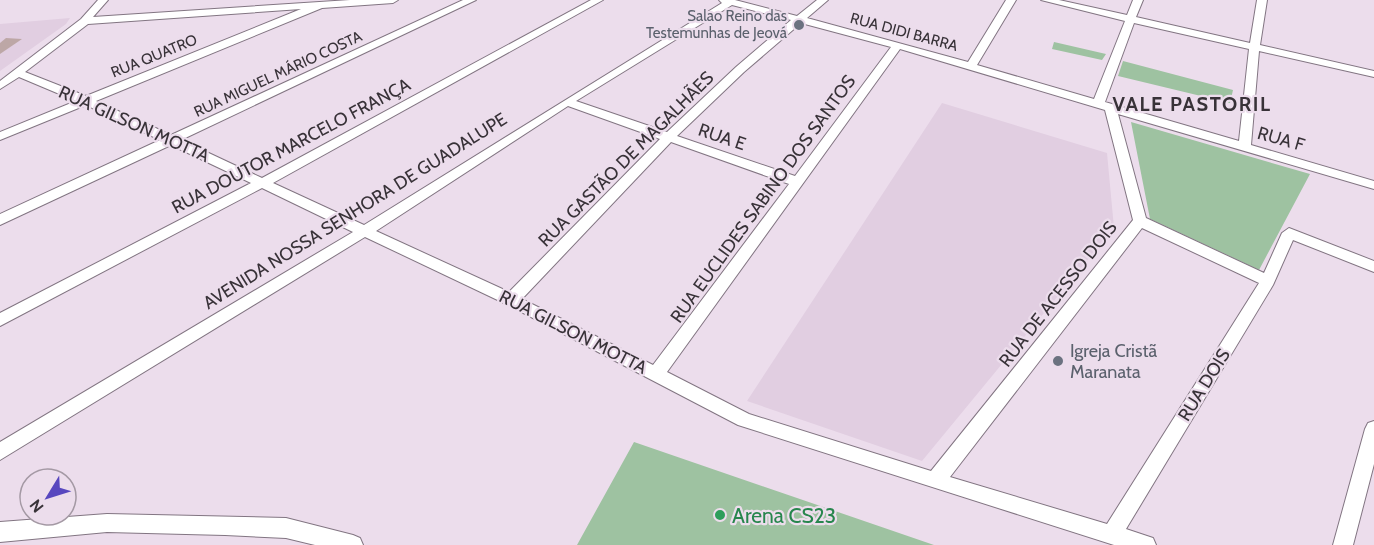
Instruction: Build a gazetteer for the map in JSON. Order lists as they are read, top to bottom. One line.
{"streets":{"street":["RUA DIDI BARRA","RUA QUATRO","RUA MIGUEL MÁRIO COSTA","RUA GILSON MOTTA","RUA E","RUA F","RUA DOUTOR MARCELO FRANÇA","RUA GASTÃO DE MAGALHÃES","RUA EUCLIDES SABINO DOS SANTOS","AVENIDA NOSSA SENHORA DE GUADALUPE","RUA DE ACESSO DOIS","RUA DOIS"]},"crossings":[["RUA DIDI BARRA","RUA F"],["RUA DIDI BARRA","RUA GASTÃO DE MAGALHÃES"],["RUA DIDI BARRA","RUA EUCLIDES SABINO DOS SANTOS"],["RUA DIDI BARRA","AVENIDA NOSSA SENHORA DE GUADALUPE"],["RUA QUATRO","RUA GILSON MOTTA"],["RUA MIGUEL MÁRIO COSTA","RUA GILSON MOTTA"],["RUA GILSON MOTTA","RUA DOUTOR MARCELO FRANÇA"],["RUA GILSON MOTTA","RUA GASTÃO DE MAGALHÃES"],["RUA GILSON MOTTA","RUA EUCLIDES SABINO DOS SANTOS"],["RUA GILSON MOTTA","AVENIDA NOSSA SENHORA DE GUADALUPE"],["RUA GILSON MOTTA","RUA DE ACESSO DOIS"],["RUA GILSON MOTTA","RUA DOIS"],["RUA E","RUA GASTÃO DE MAGALHÃES"],["RUA E","RUA EUCLIDES SABINO DOS SANTOS"],["RUA E","AVENIDA NOSSA SENHORA DE GUADALUPE"],["RUA F","RUA DE ACESSO DOIS"]],"districts":["VALE PASTORIL"],"places":["Salao Reino das Testemunhas de Jeová","Igreja Cristã Maranata","Arena CS23"],"north":"bottom left"}
